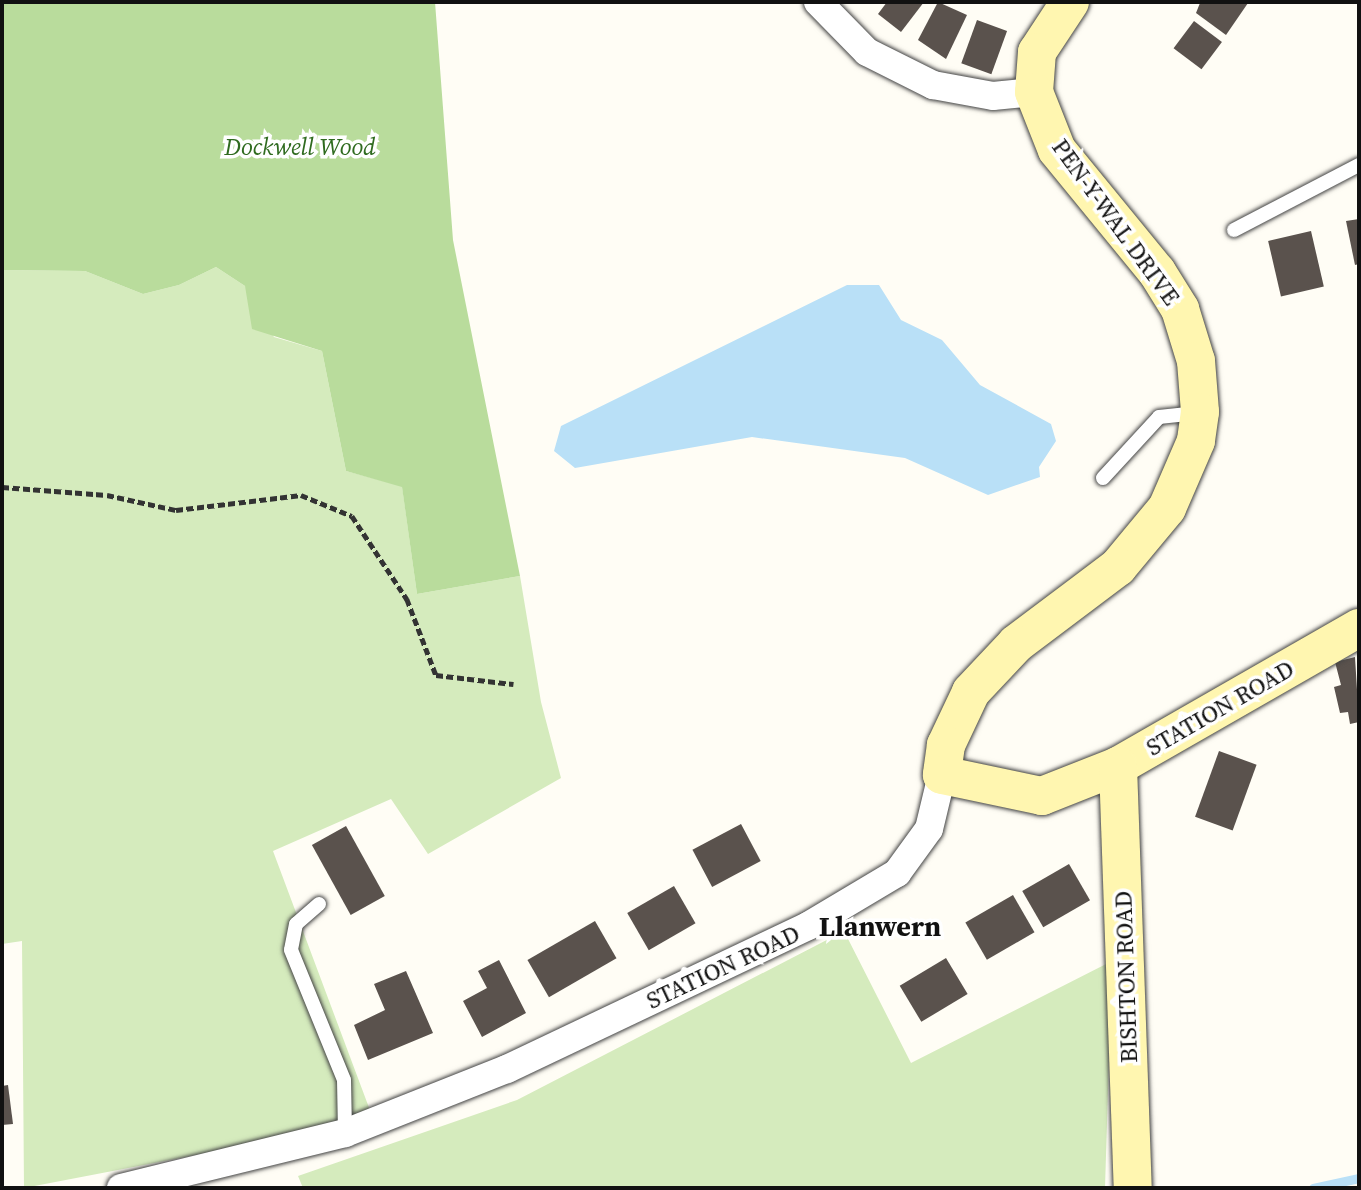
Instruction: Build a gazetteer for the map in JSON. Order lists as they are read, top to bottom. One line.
{"streets":{"street":["PEN-Y-WAL DRIVE","STATION ROAD","BISHTON ROAD"]},"crossings":[["PEN-Y-WAL DRIVE","STATION ROAD"],["STATION ROAD","BISHTON ROAD"]],"districts":["Llanwern"],"parks":["Dockwell Wood"]}
